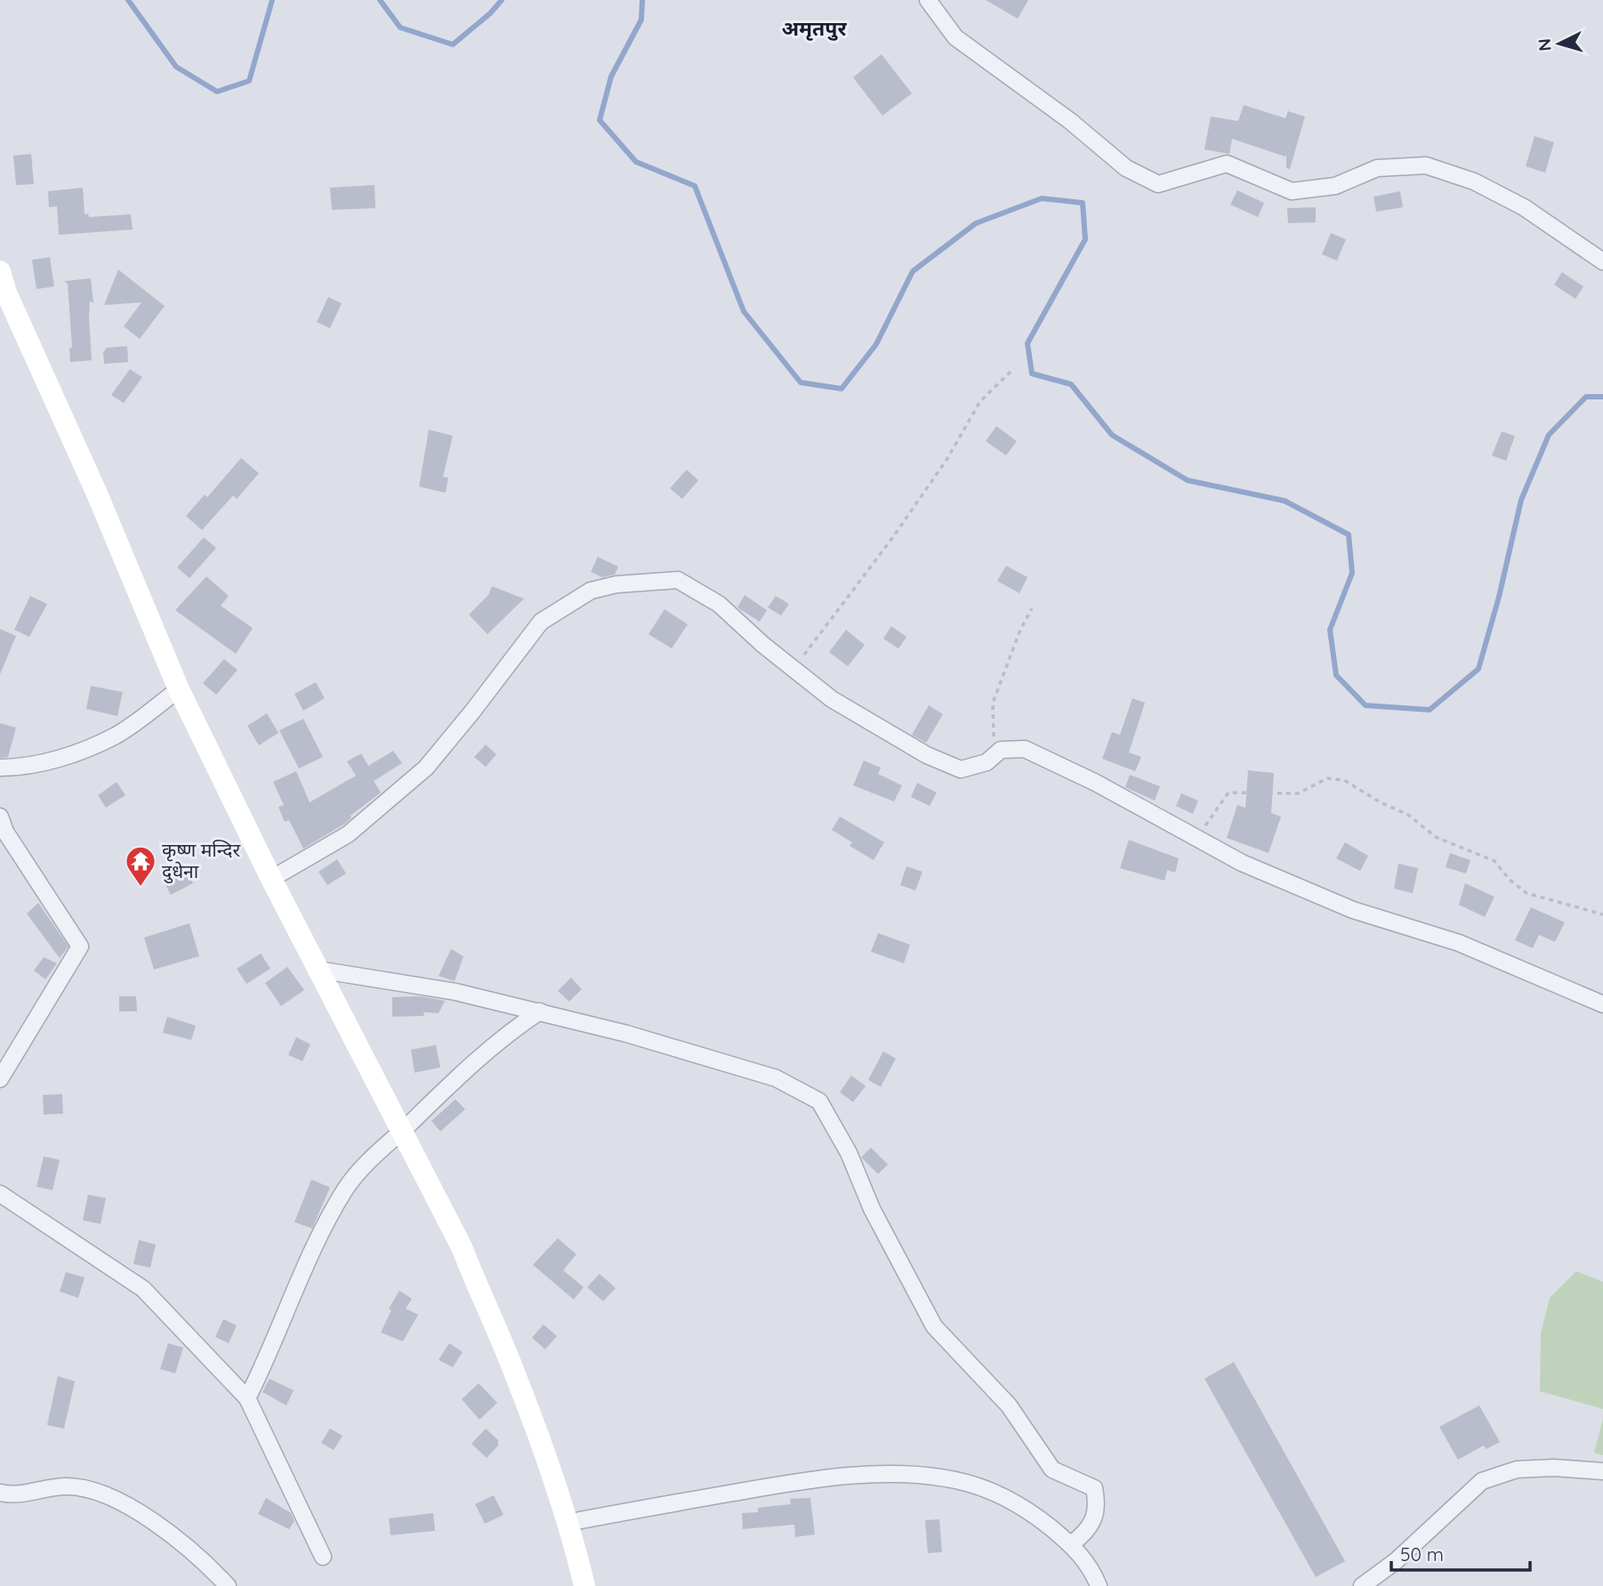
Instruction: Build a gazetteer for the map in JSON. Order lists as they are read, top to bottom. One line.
{"districts":["अमृतपुर"],"places":{"temple":["कृष्ण मन्दिर दुधेना"]},"scale_bar":"50 m","north":"left"}
